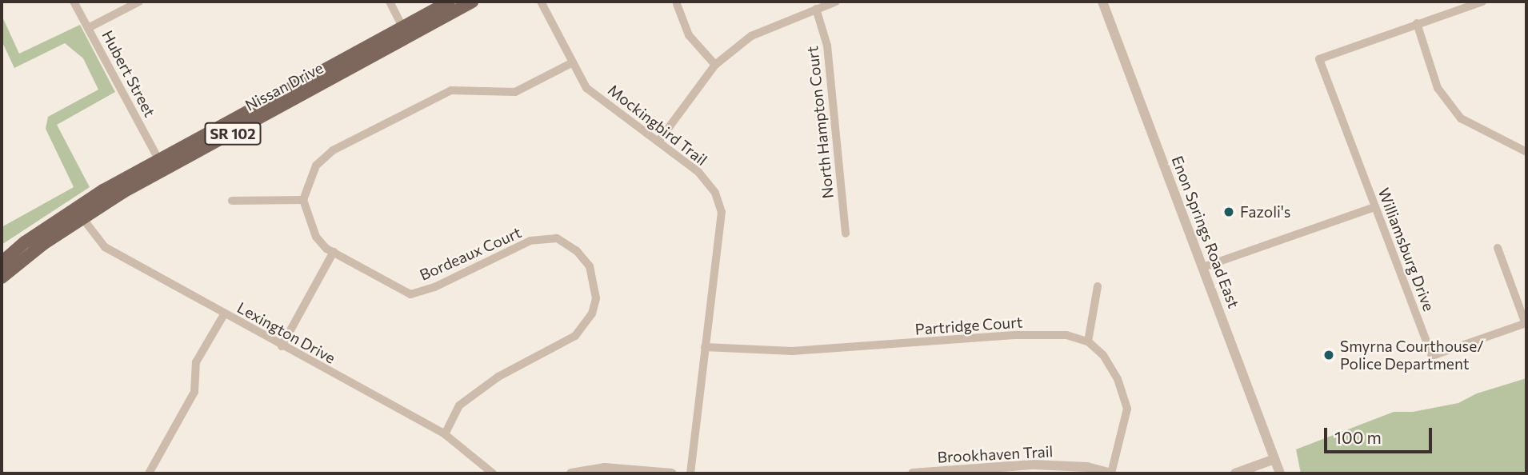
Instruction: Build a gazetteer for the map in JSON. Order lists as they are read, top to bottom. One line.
{"streets":{"main road":["Nissan Drive","SR 102"],"street":["Hubert Street","North Hampton Court","Mockingbird Trail","Enon Springs Road East","Williamsburg Drive","Bordeaux Court","Partridge Court","Lexington Drive","Brookhaven Trail"]},"crossings":[["Hubert Street","Nissan Drive"],["Nissan Drive","Lexington Drive"],["Mockingbird Trail","Partridge Court"],["Bordeaux Court","Lexington Drive"]],"places":["Fazoli's","Smyrna Courthouse/ Police Department"],"scale_bar":"100 m"}
